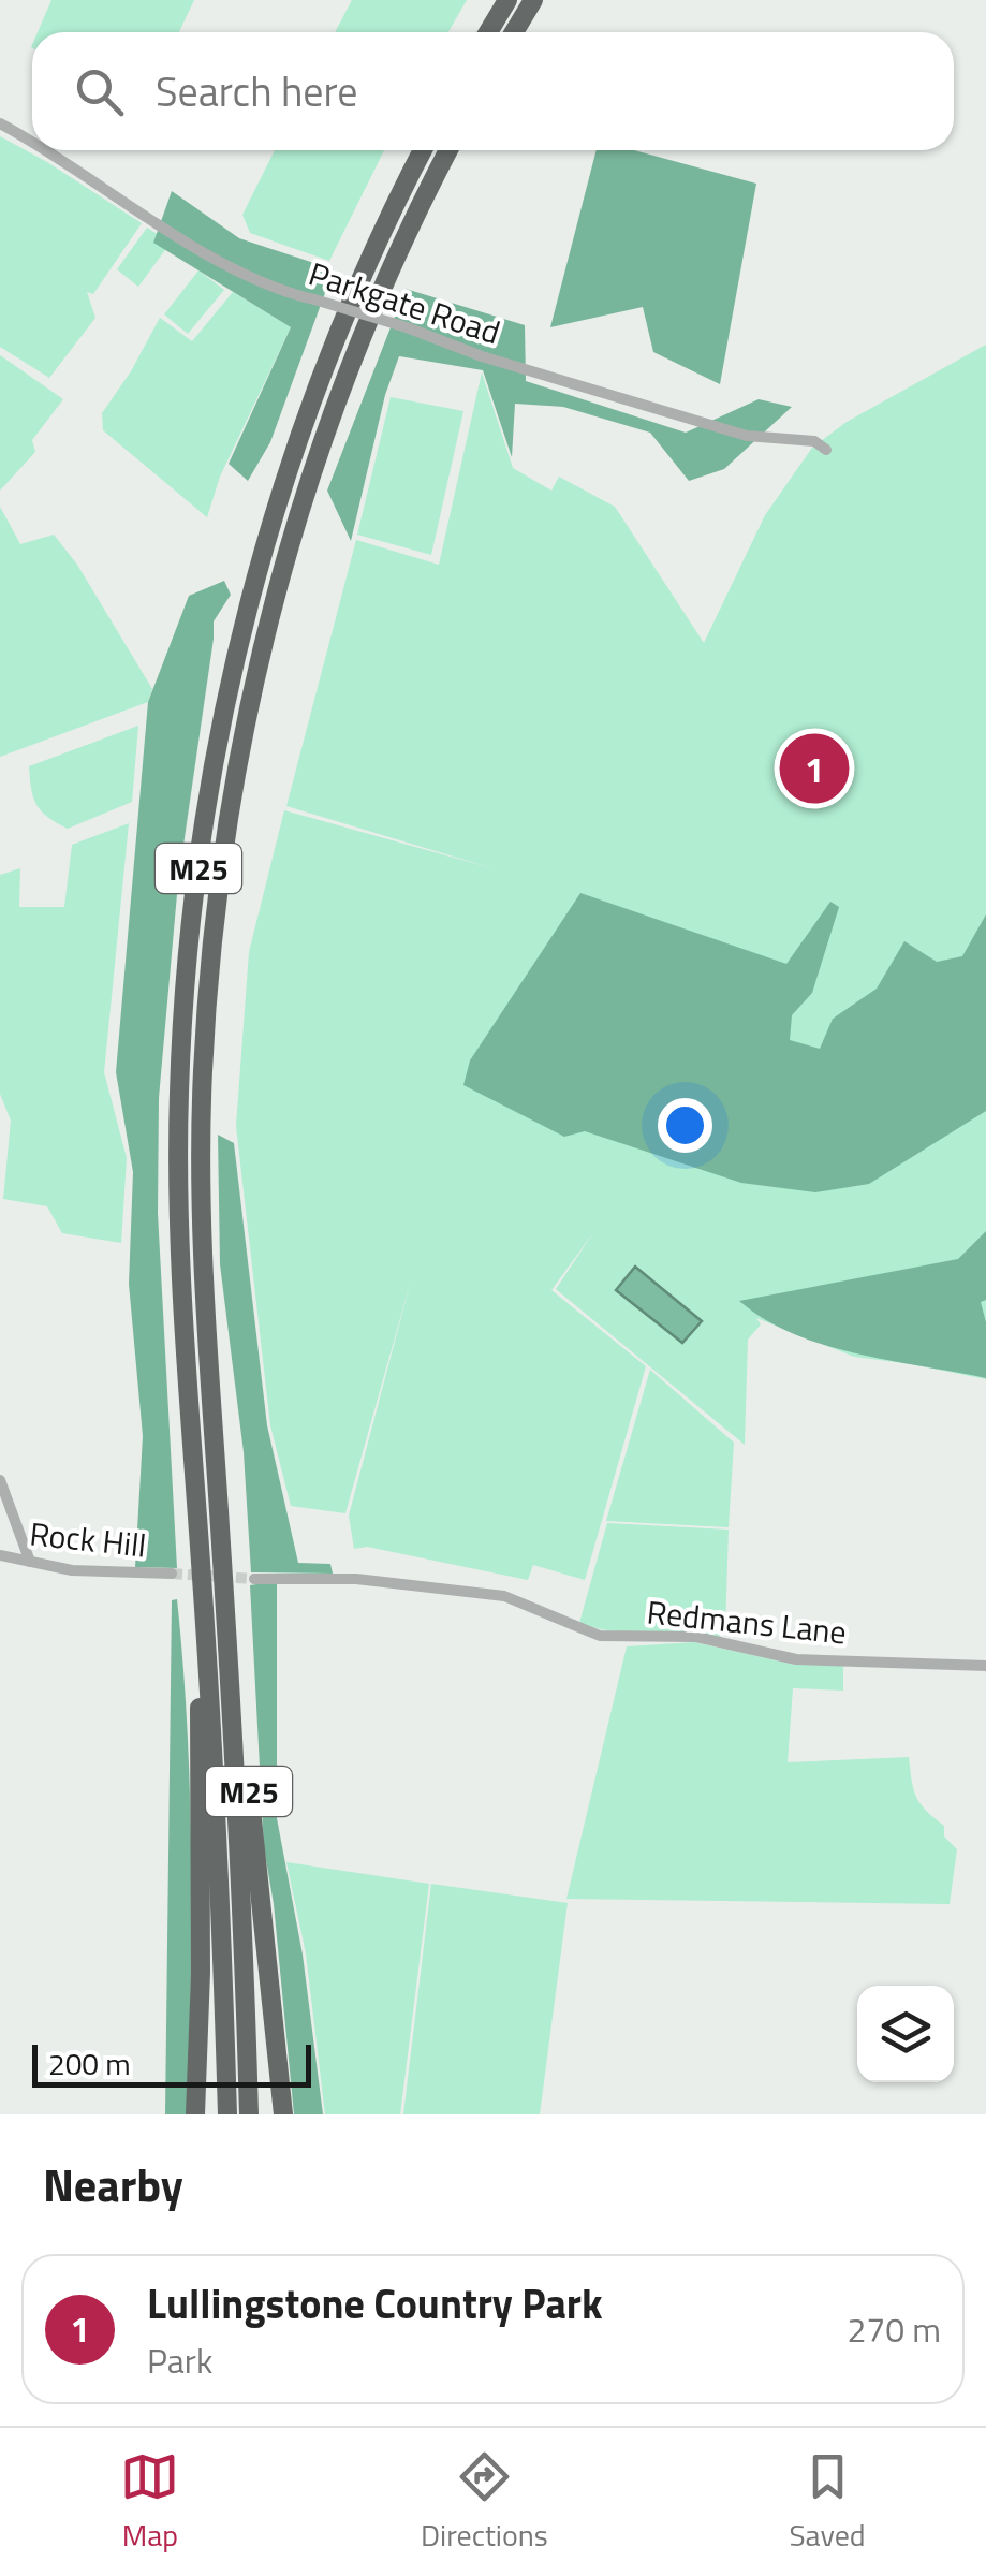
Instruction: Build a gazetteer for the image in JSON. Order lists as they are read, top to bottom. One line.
{"streets":{"highway":["M25"],"street":["Parkgate Road","Rock Hill","Redmans Lane"]},"scale_bar":"200 m","page":{"search":"Search here","pins":"1","scale":"200 m","heading":"Nearby","list":[{"mark":"1","name":"Lullingstone Country Park","note":"Park","value":"270 m"}],"nav":["Map","Directions","Saved"]}}
